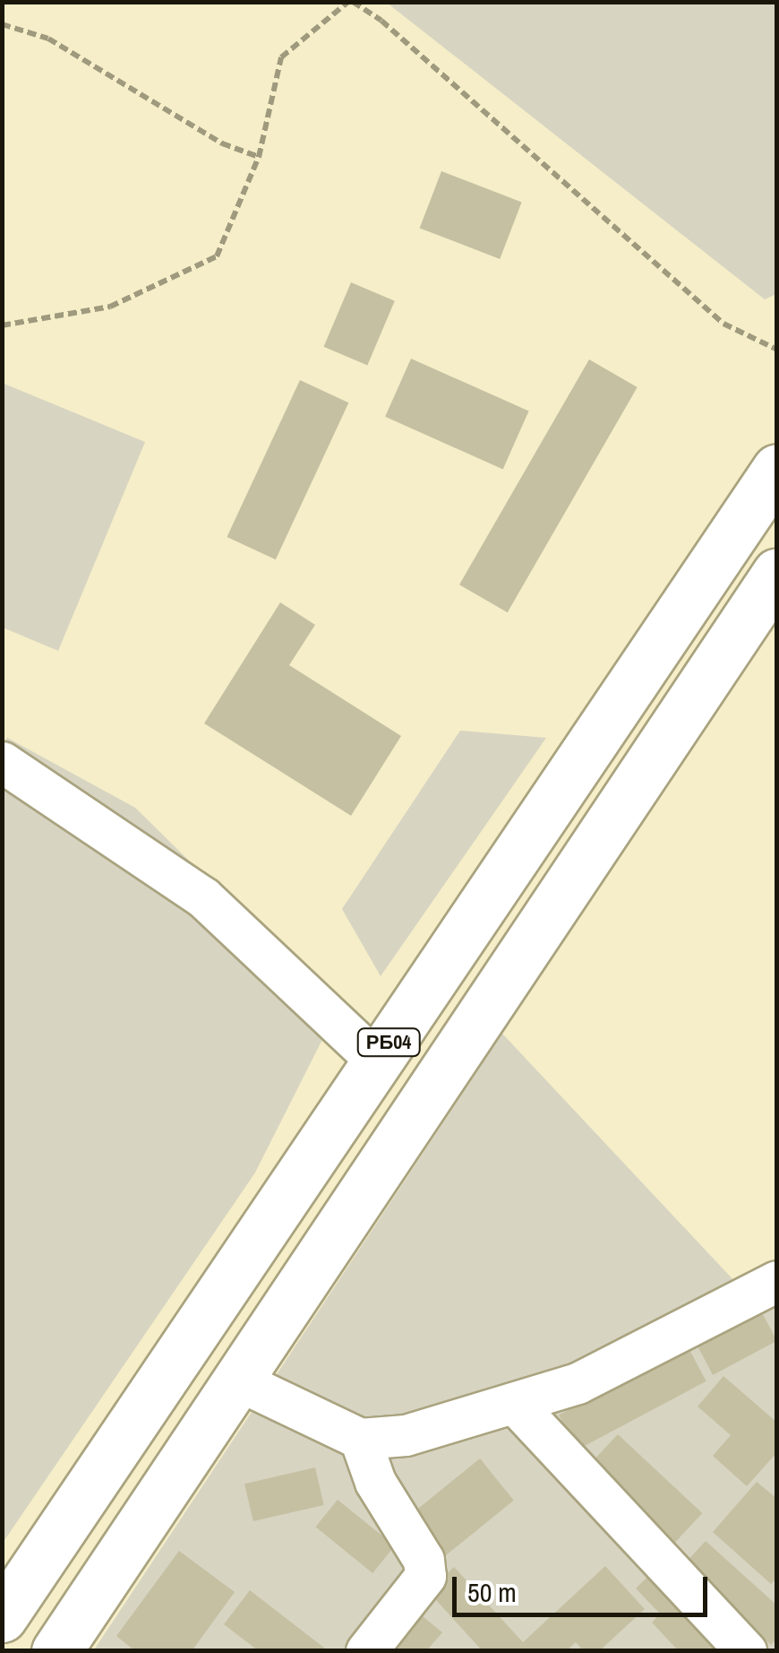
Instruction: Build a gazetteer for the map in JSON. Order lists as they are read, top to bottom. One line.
{"streets":{"highway":["РБ04"]},"scale_bar":"50 m"}
